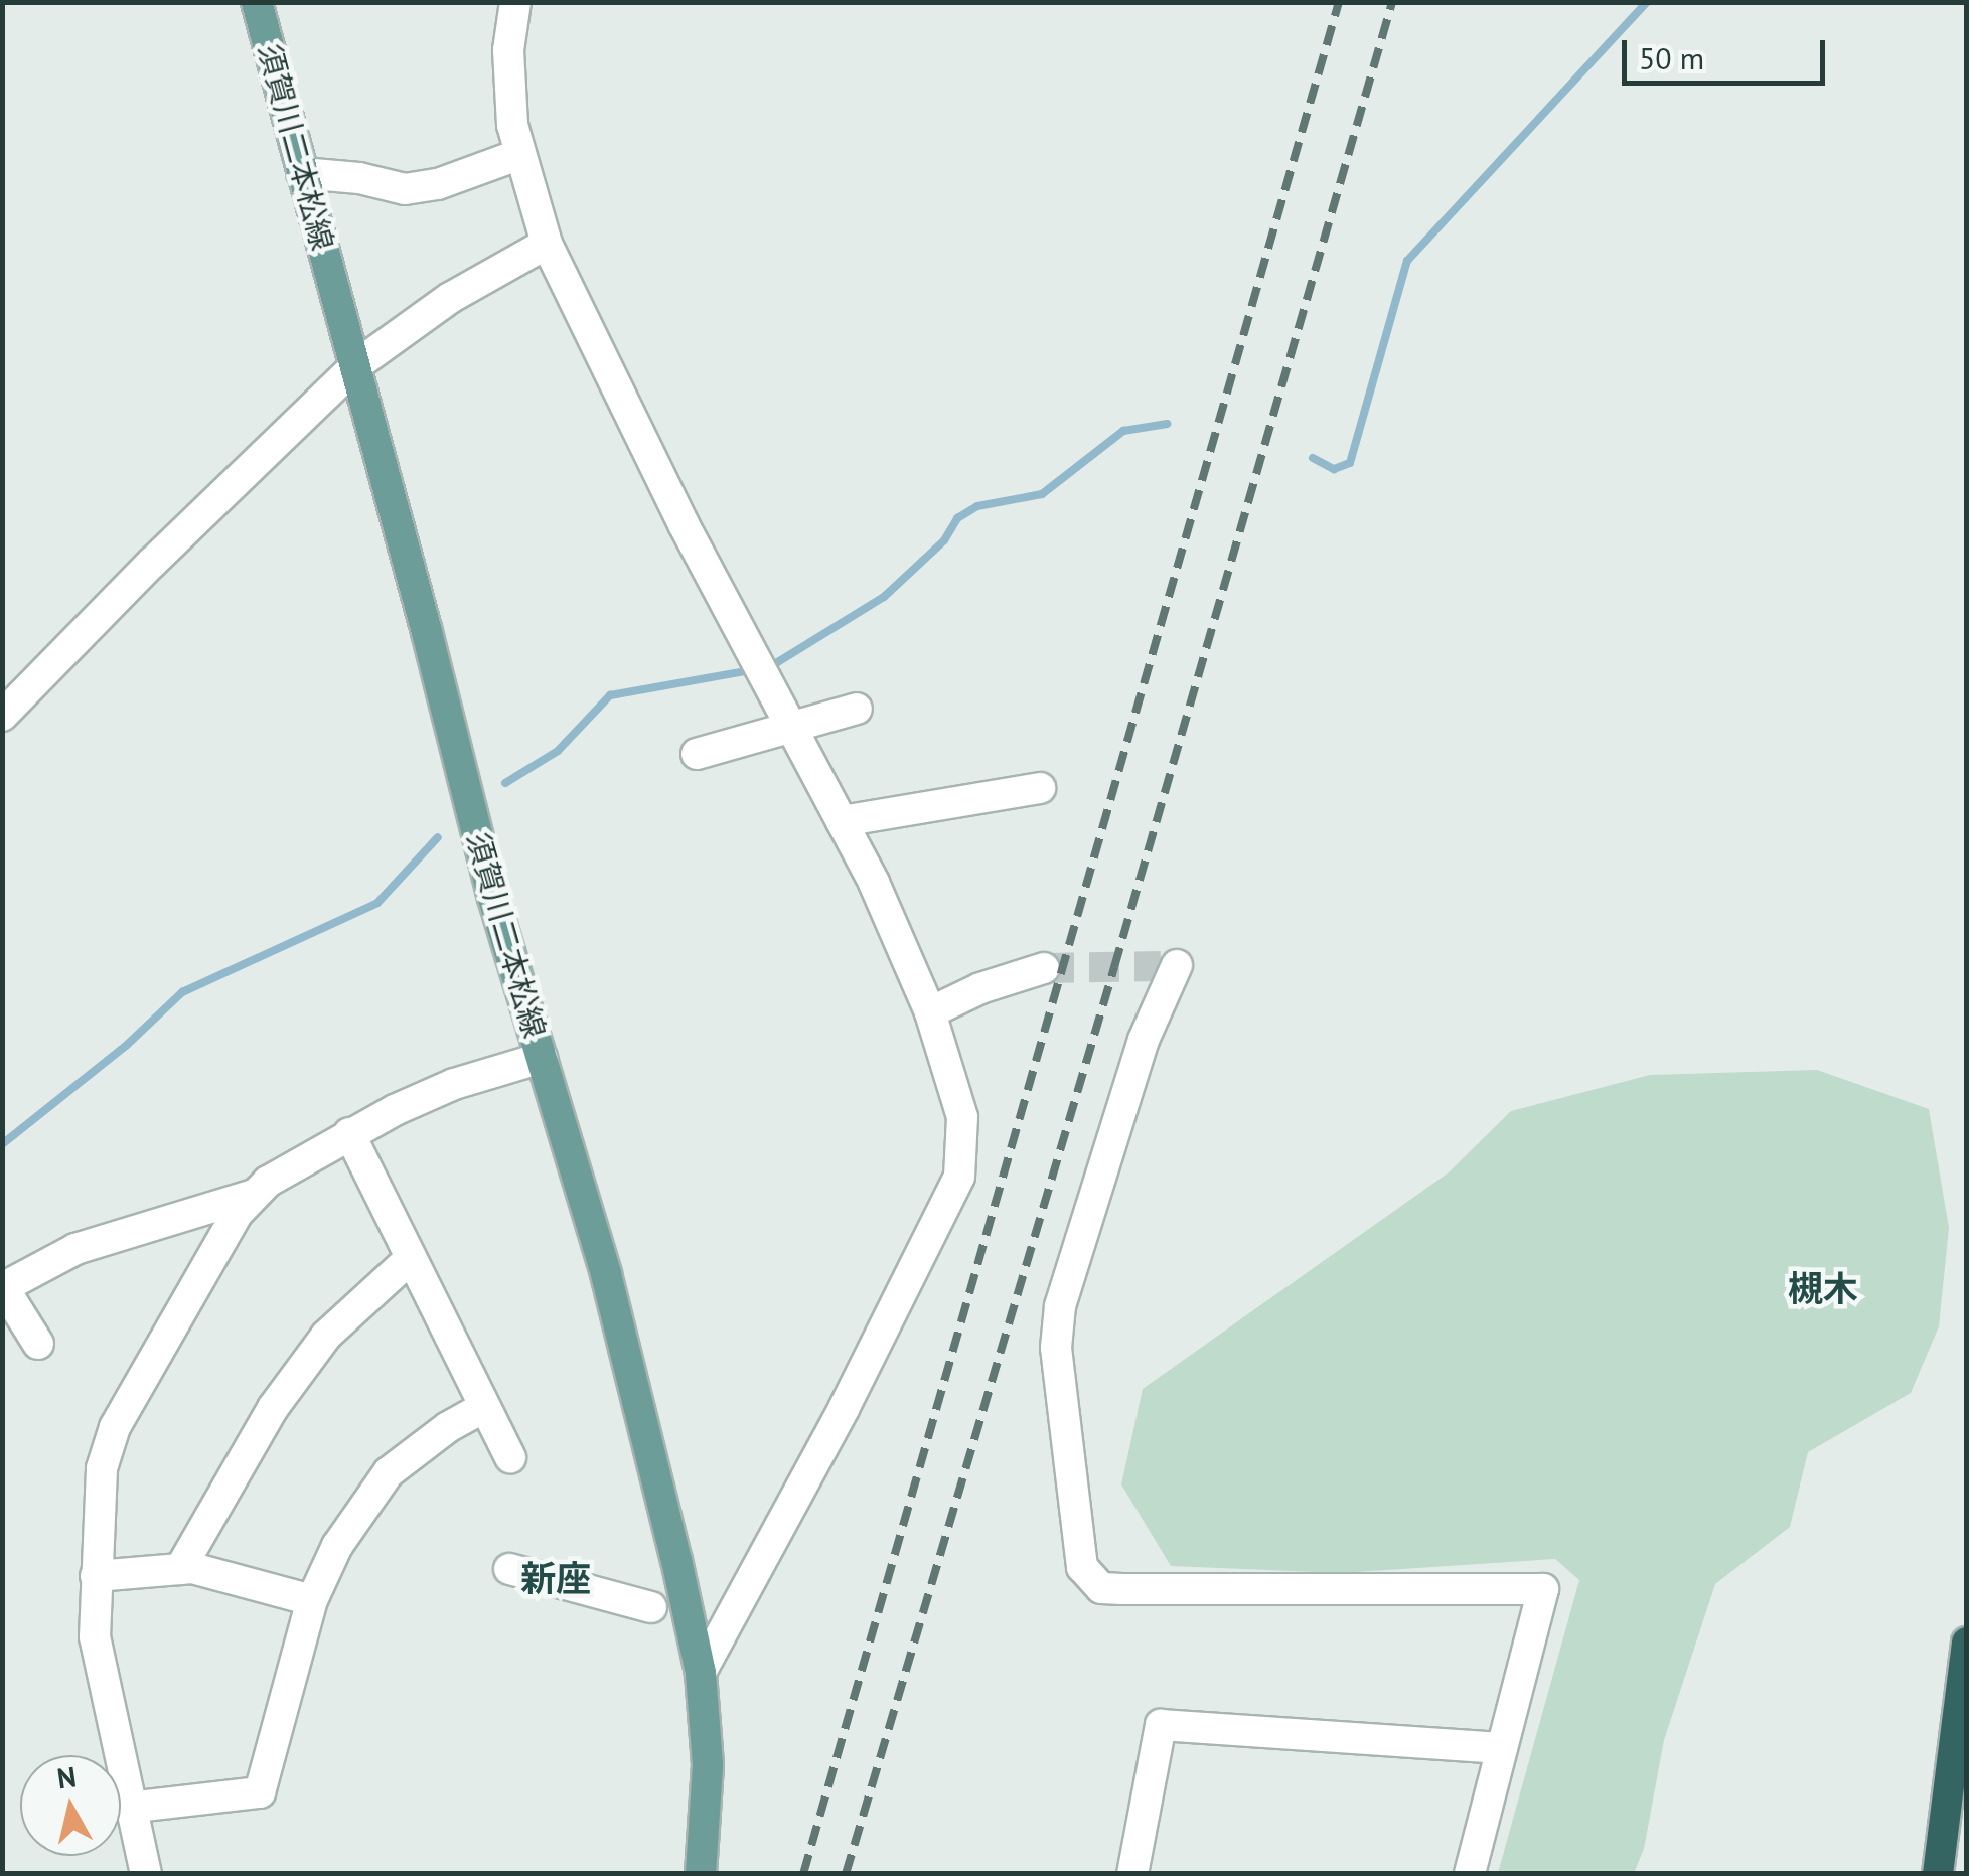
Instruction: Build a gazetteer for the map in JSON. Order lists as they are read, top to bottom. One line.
{"streets":{"main road":["須賀川二本松線"]},"districts":["槻木","新座"],"scale_bar":"50 m","north":"top"}
